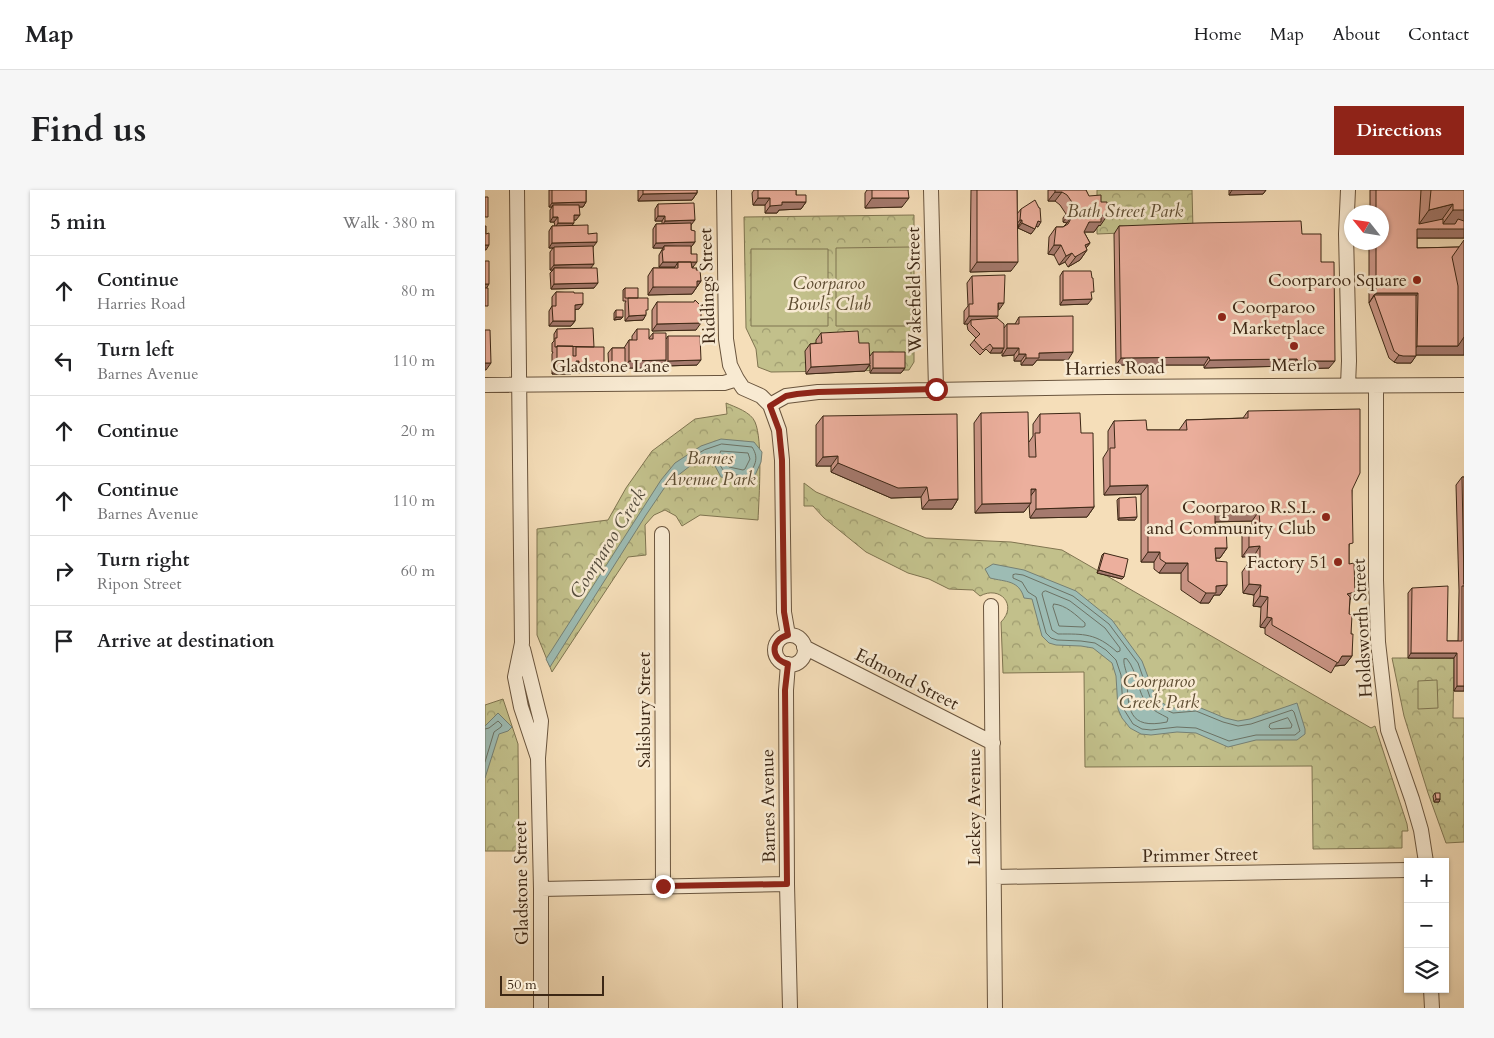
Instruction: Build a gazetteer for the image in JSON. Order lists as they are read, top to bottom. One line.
{"streets":{"street":["Riddings Street","Wakefield Street","Gladstone Lane","Harries Road","Holdsworth Street","Edmond Street","Salisbury Street","Barnes Avenue","Lackey Avenue","Primmer Street","Gladstone Street"]},"crossings":[["Riddings Street","Gladstone Lane"],["Wakefield Street","Harries Road"],["Gladstone Lane","Gladstone Street"],["Harries Road","Holdsworth Street"],["Edmond Street","Barnes Avenue"],["Edmond Street","Lackey Avenue"],["Lackey Avenue","Primmer Street"]],"water":["Coorparoo Creek"],"parks":["Bath Street Park","Coorparoo Bowls Club","Barnes Avenue Park","Coorparoo Creek Park"],"places":["Coorparoo Square","Coorparoo Marketplace","Merlo","Coorparoo R.S.L. and Community Club","Factory 51"],"scale_bar":"50 m","north":"top left","page":{"header":"Map","nav":["Home","Map","About","Contact"],"title":"Find us","buttons":"Directions","heading":["5 min","Walk · 380 m"],"list":[["Continue","Harries Road","80 m"],["Turn left","Barnes Avenue","110 m"],["Continue","20 m"],["Continue","Barnes Avenue","110 m"],["Turn right","Ripon Street","60 m"],"Arrive at destination"],"map_buttons":["+","−"],"scale":"50 m"}}
